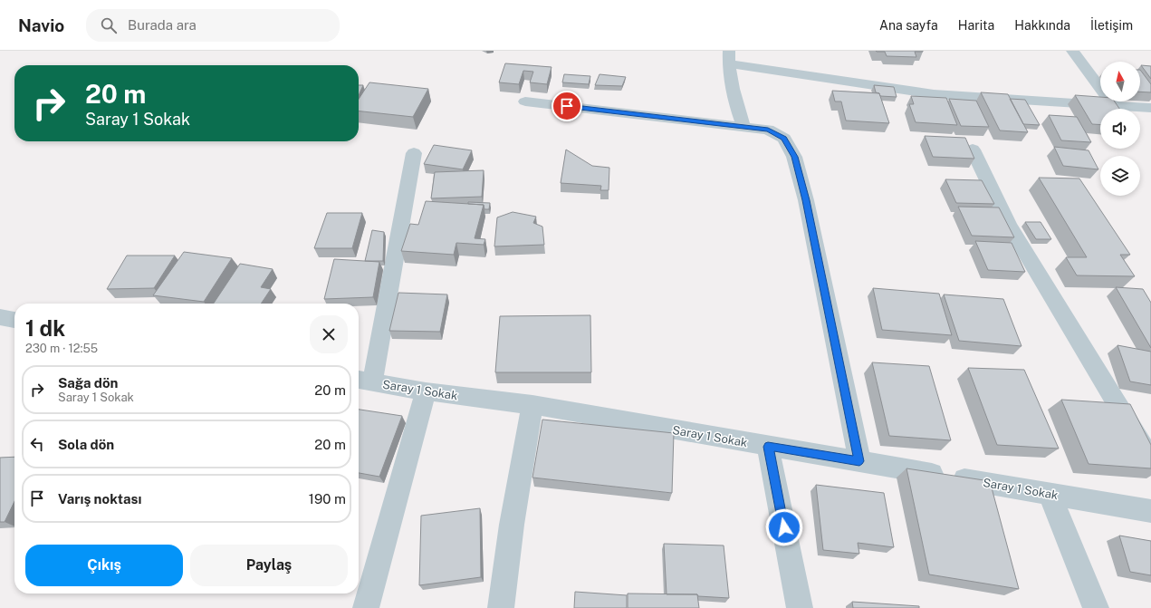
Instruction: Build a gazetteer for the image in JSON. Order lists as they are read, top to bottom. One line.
{"streets":{"street":["Saray 1 Sokak"]},"north":"top","page":{"header":"Navio","search":"Burada ara","nav":["Ana sayfa","Harita","Hakkında","İletişim"],"turn":["20 m","Saray 1 Sokak"],"heading":["1 dk","230 m · 12:55"],"list":[{"name":"Sağa dön","note":"Saray 1 Sokak","value":"20 m"},{"name":"Sola dön","value":"20 m"},{"name":"Varış noktası","value":"190 m"}],"buttons":["Çıkış","Paylaş"]}}
